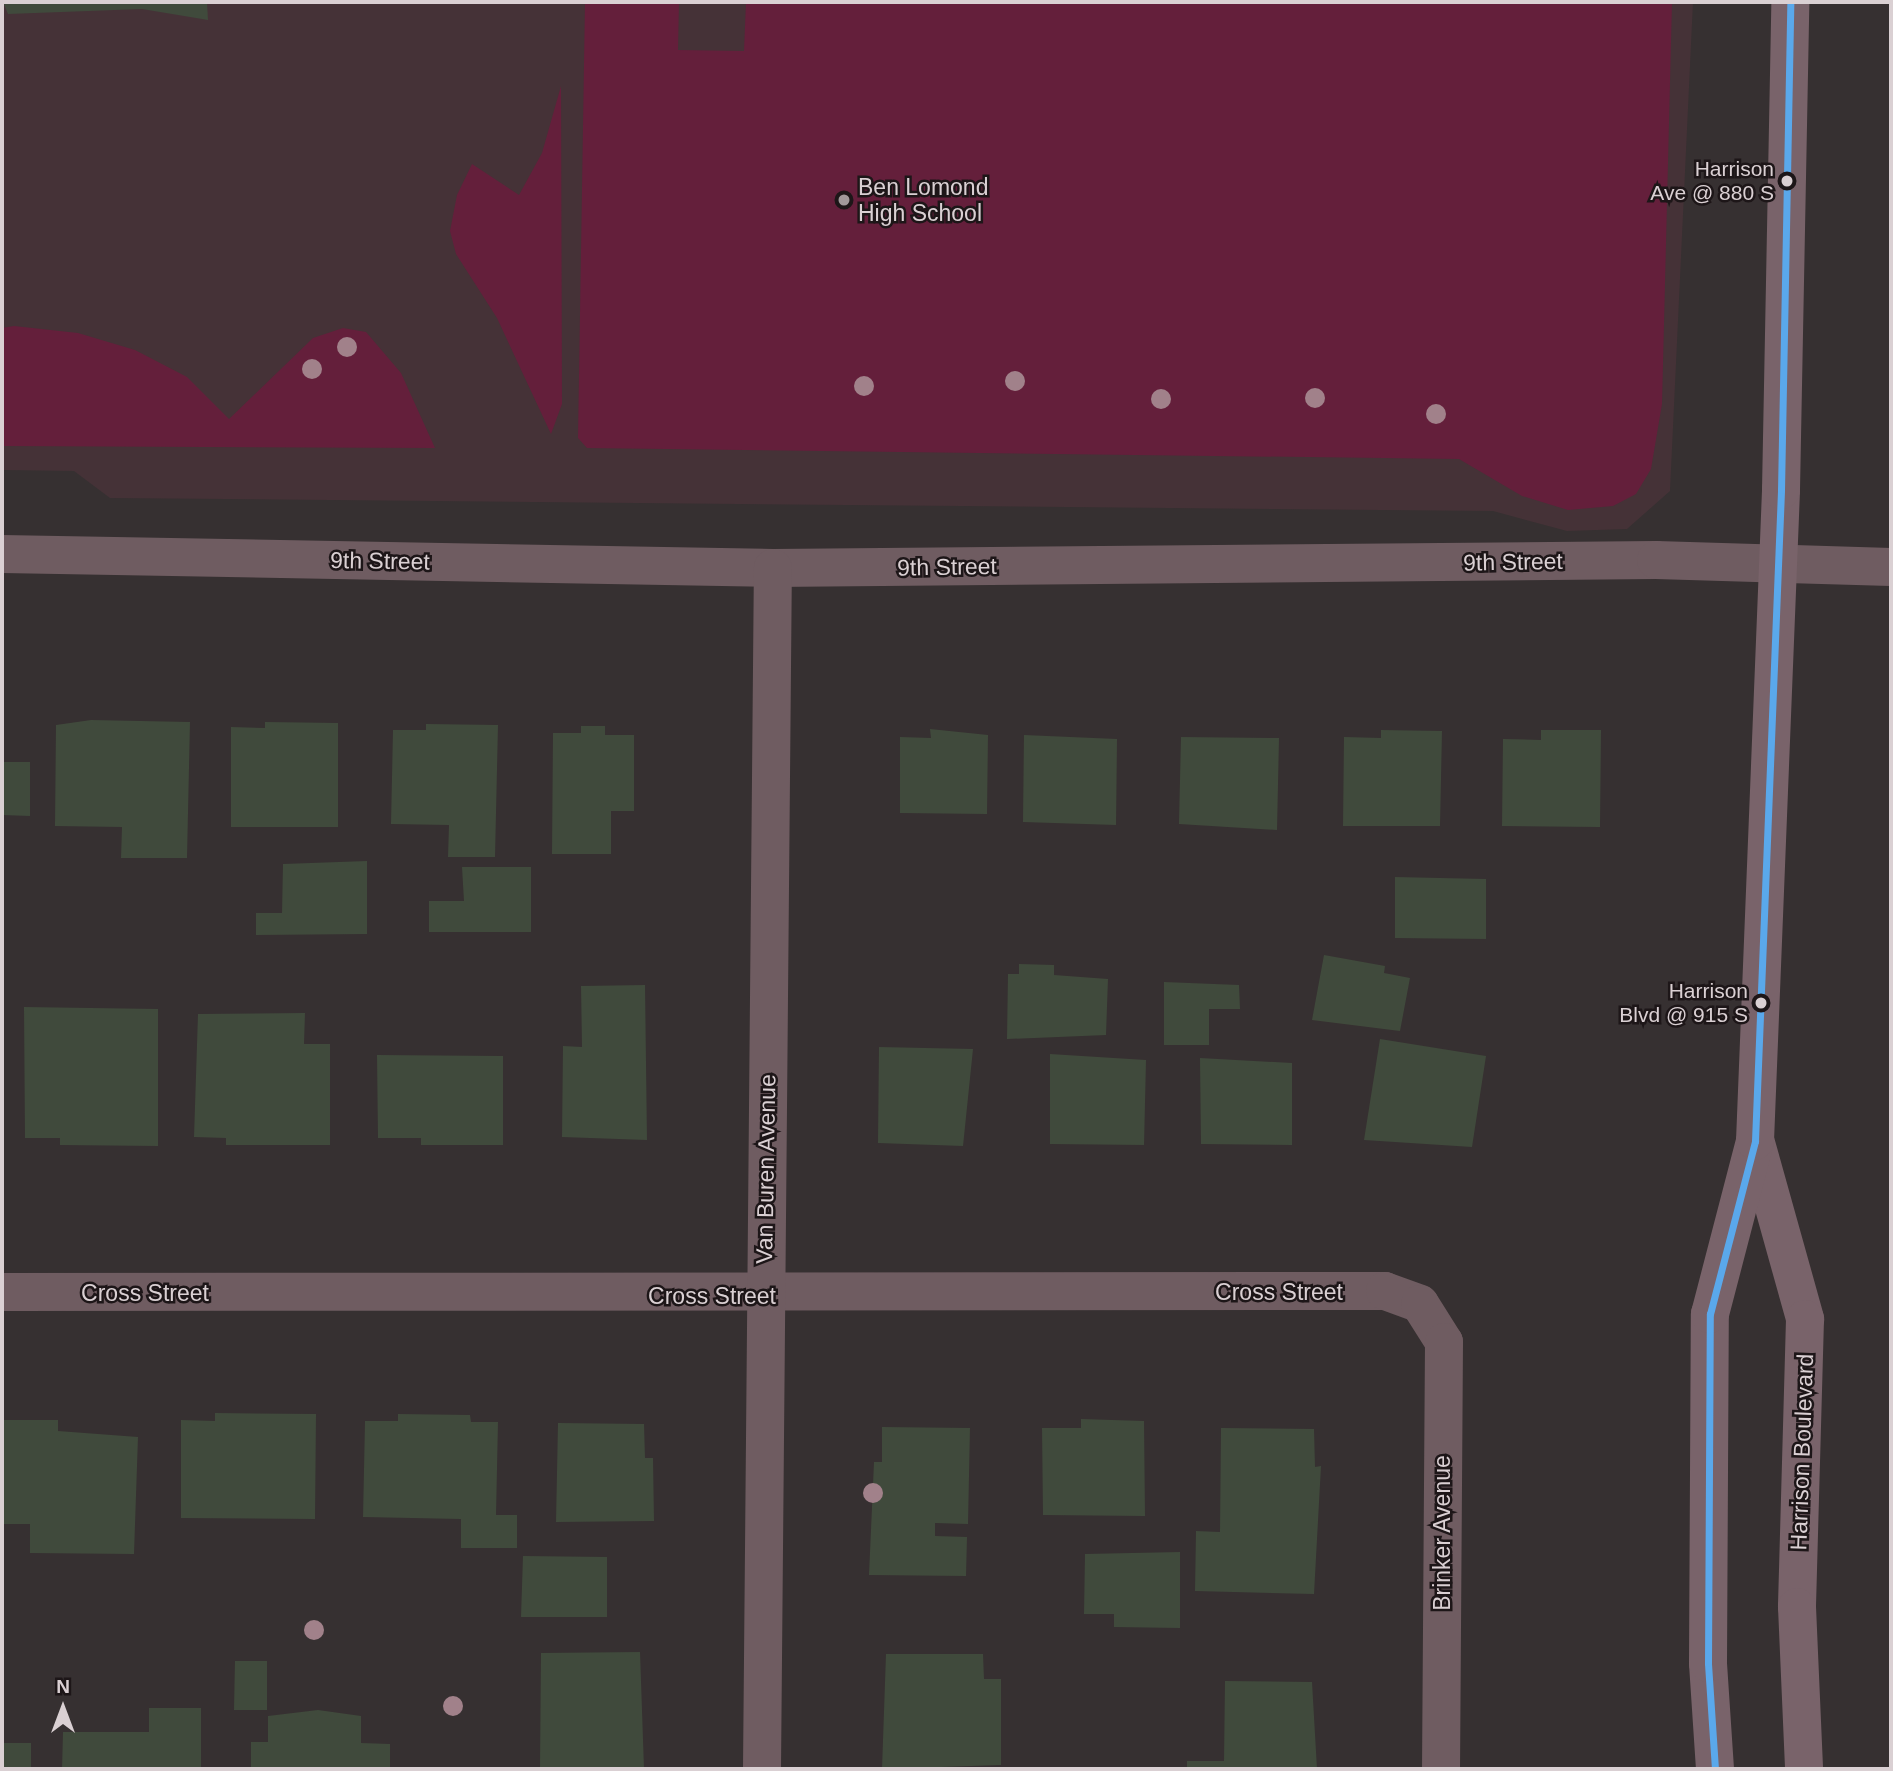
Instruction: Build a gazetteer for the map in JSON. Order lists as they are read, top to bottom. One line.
{"streets":{"main road":["Harrison Boulevard"],"street":["9th Street","Van Buren Avenue","Cross Street","Brinker Avenue"]},"crossings":[["9th Street","Van Buren Avenue"],["9th Street","Harrison Boulevard"],["Van Buren Avenue","Cross Street"],["Cross Street","Brinker Avenue"]],"places":["Harrison Ave @ 880 S","Ben Lomond High School","Harrison Blvd @ 915 S"],"north":"top"}
